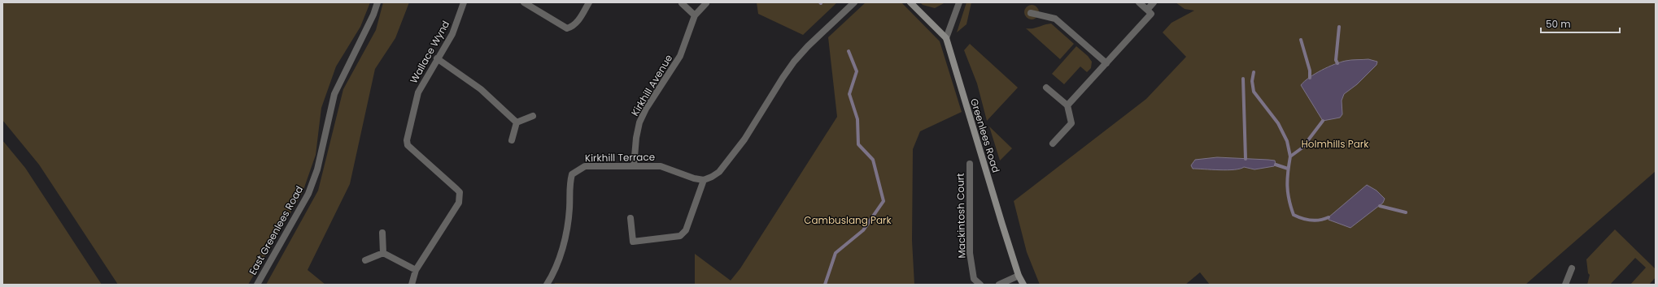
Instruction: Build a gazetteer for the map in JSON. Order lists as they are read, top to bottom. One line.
{"streets":{"main road":["Greenlees Road"],"street":["Wallace Wynd","Kirkhill Avenue","Kirkhill Terrace","Mackintosh Court","East Greenlees Road"]},"crossings":[["Kirkhill Avenue","Kirkhill Terrace"]],"parks":["Holmhills Park","Cambuslang Park"],"scale_bar":"50 m"}
